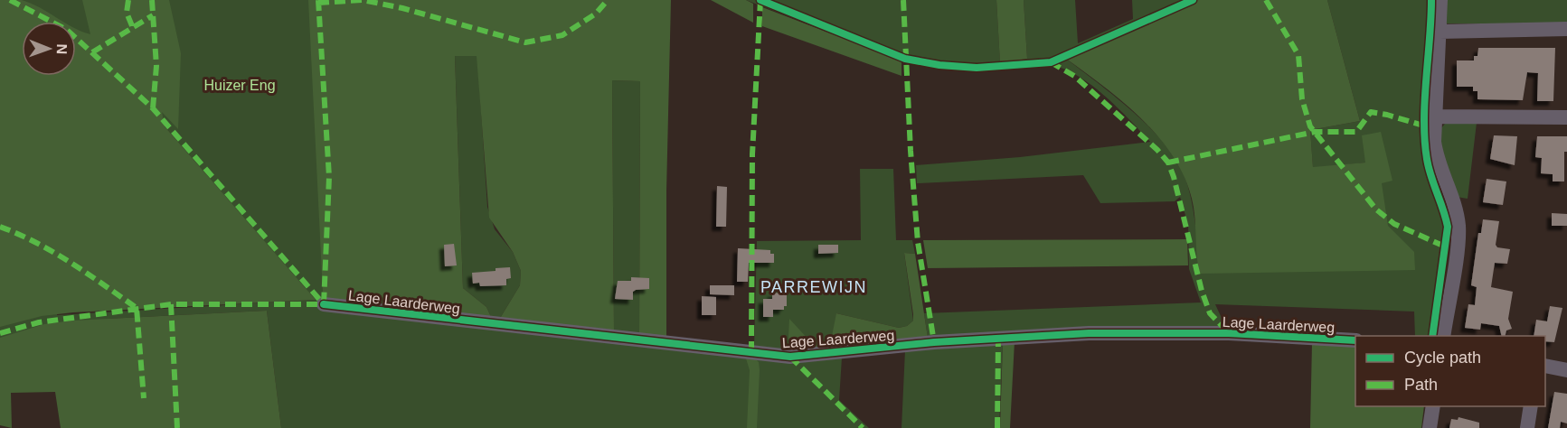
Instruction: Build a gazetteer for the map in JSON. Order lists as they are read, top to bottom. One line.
{"streets":{"street":["Lage Laarderweg"]},"districts":["PARREWIJN"],"parks":["Huizer Eng"],"legend":["Cycle path","Path"],"north":"right"}
